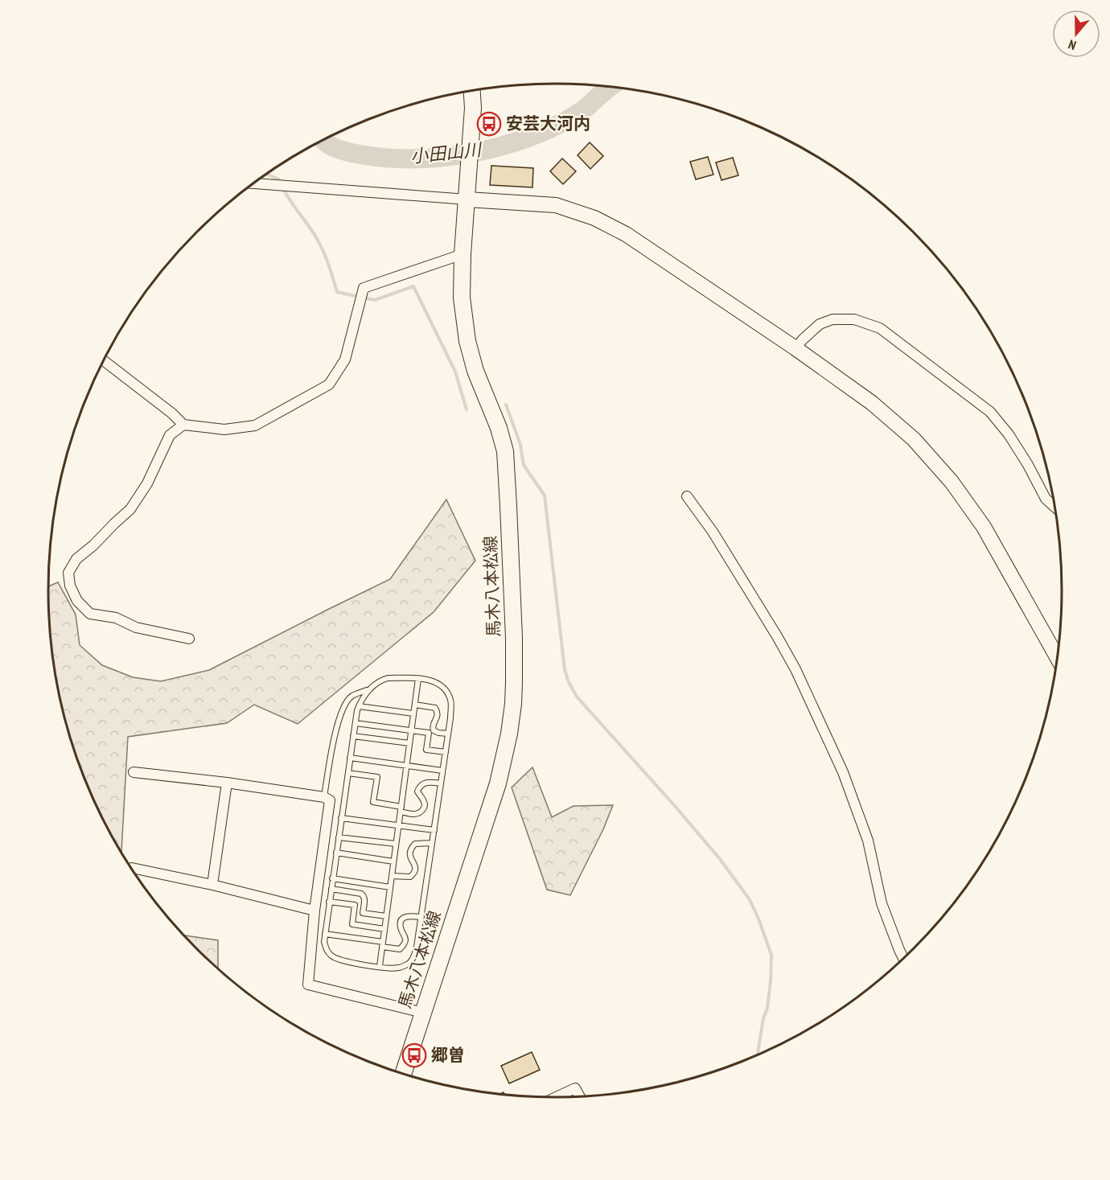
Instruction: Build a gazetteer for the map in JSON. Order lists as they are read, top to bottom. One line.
{"streets":{"main road":["馬木八本松線"]},"water":["小田山川"],"places":{"bus stop":["安芸大河内","郷曽"]},"north":"bottom"}
